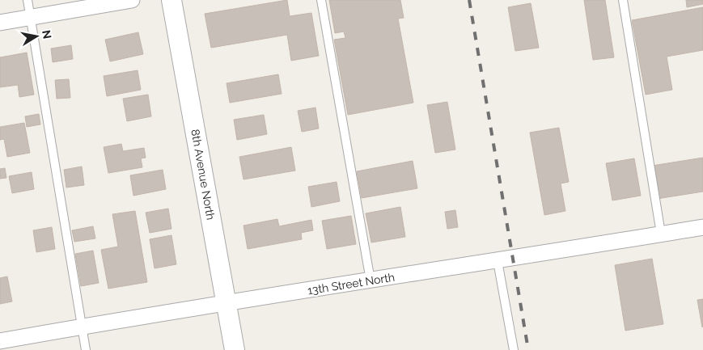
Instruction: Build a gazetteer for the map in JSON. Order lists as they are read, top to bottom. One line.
{"streets":{"street":["8th Avenue North","13th Street North"]},"crossings":[["8th Avenue North","13th Street North"]],"north":"right"}
